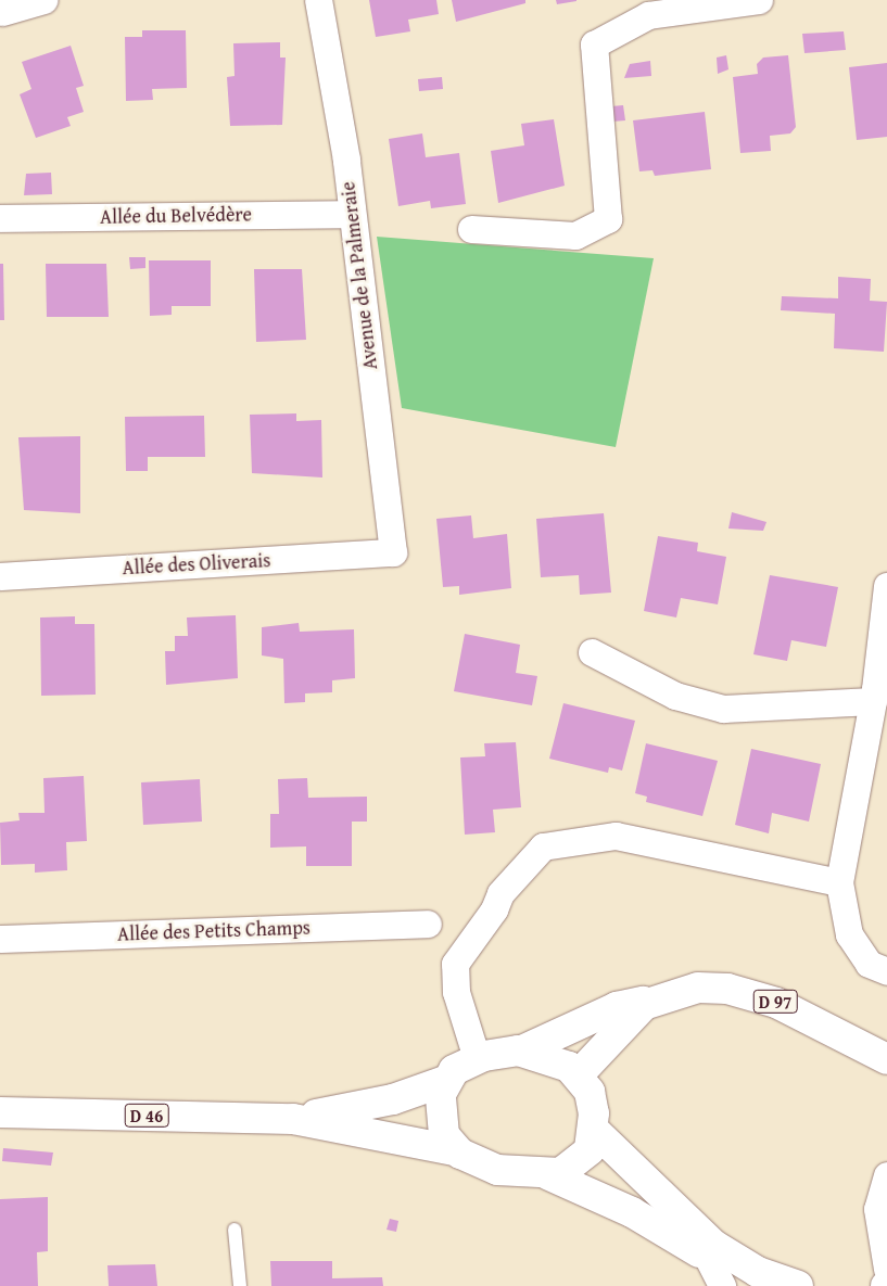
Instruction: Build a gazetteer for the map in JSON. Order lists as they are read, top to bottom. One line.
{"streets":{"main road":["D 97","D 46"],"street":["Allée du Belvédère","Avenue de la Palmeraie","Allée des Oliverais","Allée des Petits Champs"]},"crossings":[["Allée du Belvédère","Avenue de la Palmeraie"],["Avenue de la Palmeraie","Allée des Oliverais"],["D 97","D 46"]]}
